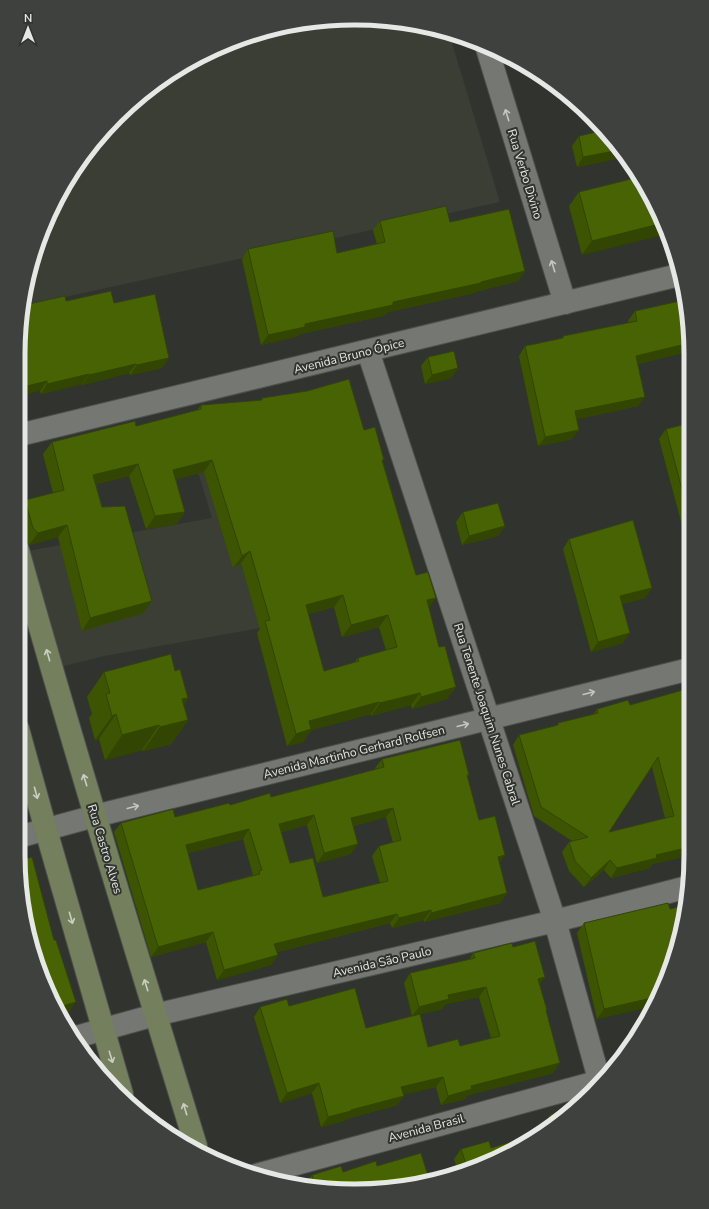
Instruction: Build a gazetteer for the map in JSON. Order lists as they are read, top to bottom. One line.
{"streets":{"main road":["Rua Castro Alves"],"street":["Rua Verbo Divino","Avenida Bruno Ópice","Rua Tenente Joaquim Nunes Cabral","Avenida Martinho Gerhard Rolfsen","Avenida São Paulo","Avenida Brasil"]},"crossings":[["Rua Verbo Divino","Avenida Bruno Ópice"],["Avenida Bruno Ópice","Rua Tenente Joaquim Nunes Cabral"],["Rua Tenente Joaquim Nunes Cabral","Avenida Martinho Gerhard Rolfsen"],["Rua Tenente Joaquim Nunes Cabral","Avenida São Paulo"],["Avenida Martinho Gerhard Rolfsen","Rua Castro Alves"],["Rua Castro Alves","Avenida São Paulo"]],"one_way":["Rua Verbo Divino","Avenida Martinho Gerhard Rolfsen"],"north":"top"}
